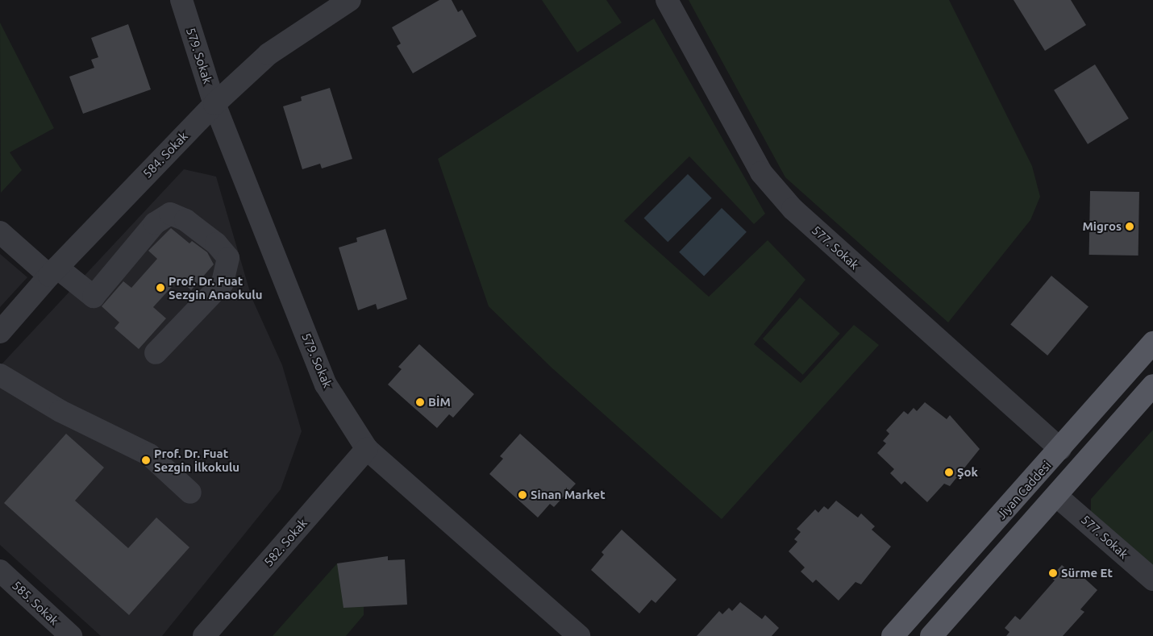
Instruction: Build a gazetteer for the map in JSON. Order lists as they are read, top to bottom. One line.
{"streets":{"main road":["Jiyan Caddesi"],"street":["579. Sokak","584. Sokak","577. Sokak","582. Sokak","585. Sokak"]},"crossings":[["579. Sokak","584. Sokak"],["579. Sokak","582. Sokak"],["577. Sokak","Jiyan Caddesi"]],"places":["Migros","Prof. Dr. Fuat Sezgin Anaokulu","BİM","Prof. Dr. Fuat Sezgin İlkokulu","Şok","Sinan Market","Sürme Et"]}
